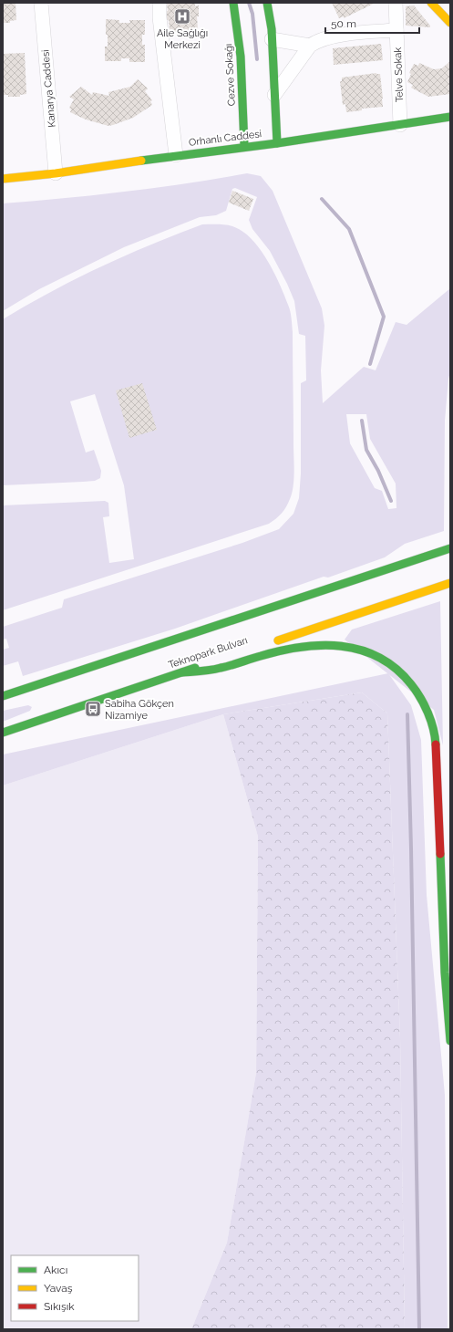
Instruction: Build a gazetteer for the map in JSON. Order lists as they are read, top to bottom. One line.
{"streets":{"main road":["Cezve Sokağı","Orhanlı Caddesi","Teknopark Bulvarı"],"street":["Telve Sokak","Kanarya Caddesi"]},"crossings":[["Cezve Sokağı","Orhanlı Caddesi"],["Telve Sokak","Orhanlı Caddesi"],["Kanarya Caddesi","Orhanlı Caddesi"]],"places":{"hospital":["Aile Sağlığı Merkezi"],"bus stop":["Sabiha Gökçen Nizamiye"]},"legend":["Akıcı","Yavaş","Sıkışık"],"scale_bar":"50 m"}
